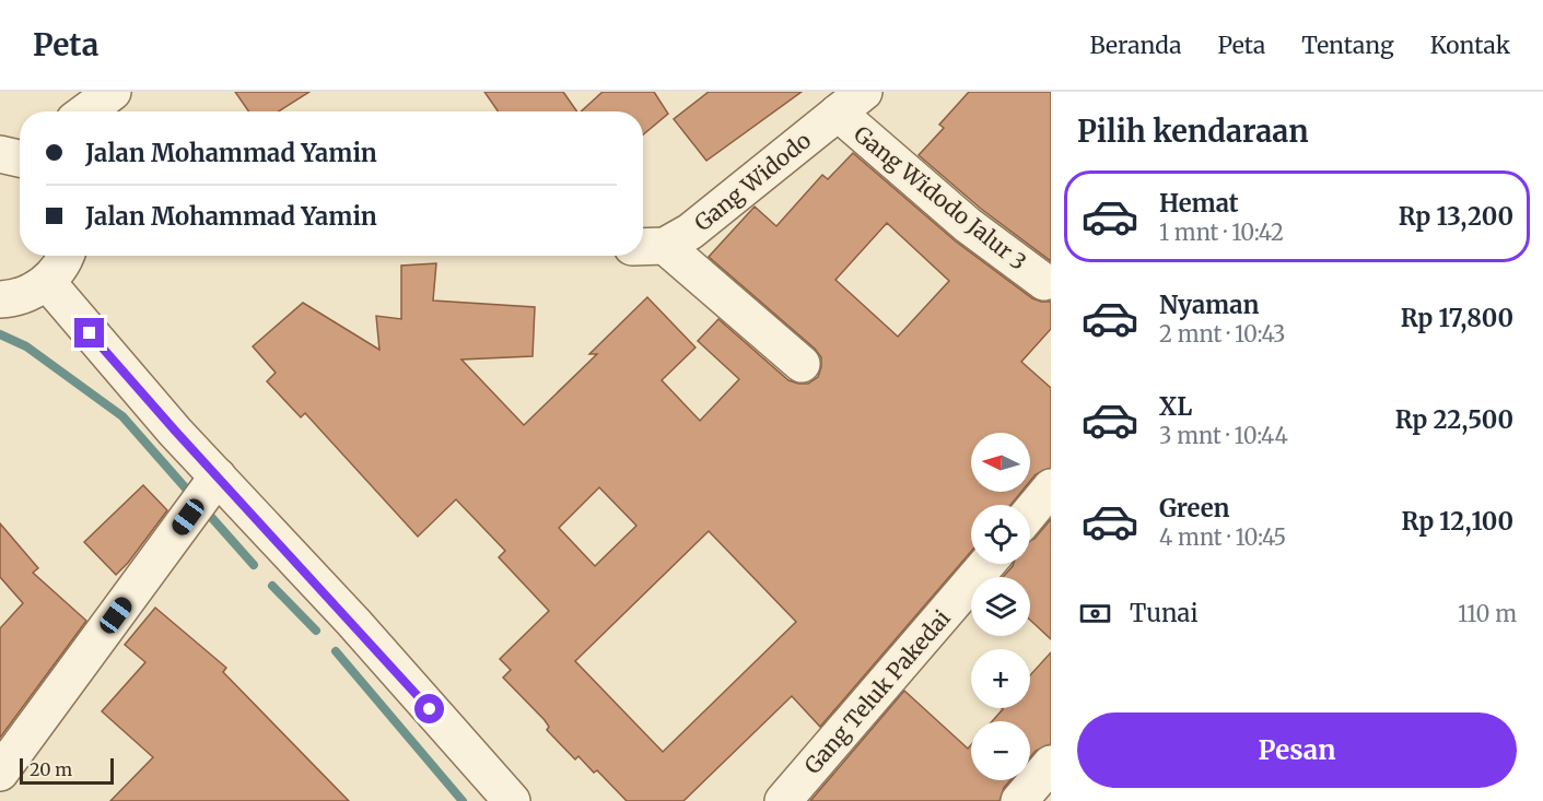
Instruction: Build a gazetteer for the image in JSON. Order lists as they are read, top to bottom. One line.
{"streets":{"street":["Gang Widodo","Gang Widodo Jalur 3","Gang Teluk Pakedai"]},"crossings":[["Gang Widodo","Gang Widodo Jalur 3"]],"scale_bar":"20 m","north":"left","page":{"header":"Peta","nav":["Beranda","Peta","Tentang","Kontak"],"heading":"Pilih kendaraan","banner":["Jalan Mohammad Yamin","Jalan Mohammad Yamin"],"list":[{"name":"Hemat","note":"1 mnt · 10:42","value":"Rp 13,200"},{"name":"Nyaman","note":"2 mnt · 10:43","value":"Rp 17,800"},{"name":"XL","note":"3 mnt · 10:44","value":"Rp 22,500"},{"name":"Green","note":"4 mnt · 10:45","value":"Rp 12,100"}],"map_buttons":["+","−"],"pay":["Tunai","110 m"],"buttons":"Pesan","scale":"20 m"}}
